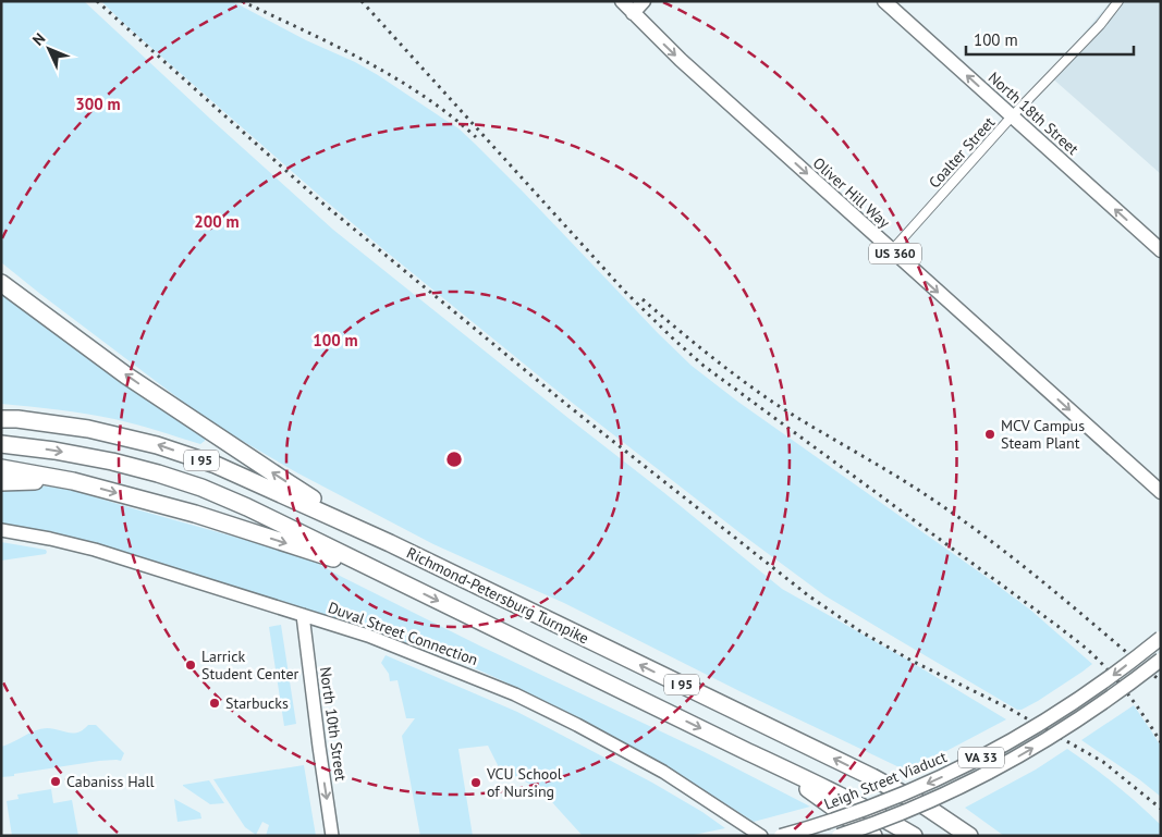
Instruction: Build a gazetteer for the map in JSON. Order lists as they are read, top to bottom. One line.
{"streets":{"highway":["I 95","Richmond-Petersburg Turnpike"],"main road":["North 18th Street","Oliver Hill Way","US 360","VA 33","Leigh Street Viaduct"],"street":["Coalter Street","Duval Street Connection","North 10th Street"]},"crossings":[["North 18th Street","Coalter Street"],["Coalter Street","Oliver Hill Way"],["Duval Street Connection","North 10th Street"]],"one_way":["North 18th Street","Oliver Hill Way","North 10th Street"],"places":["MCV Campus Steam Plant","Larrick Student Center","Starbucks","Cabaniss Hall","VCU School of Nursing"],"scale_bar":"100 m","north":"top left","rings":["300 m","200 m","100 m"]}
